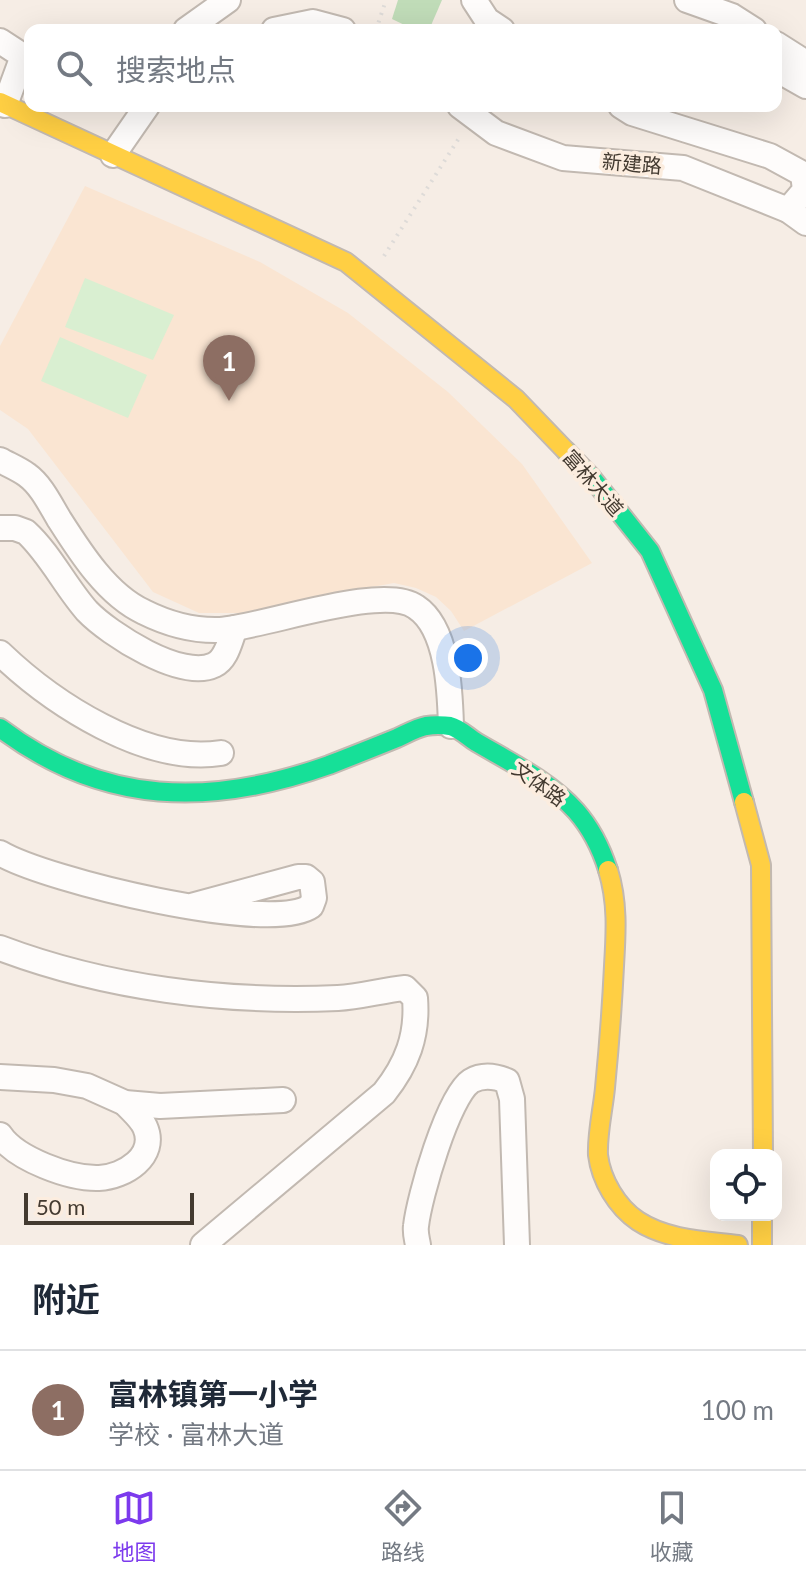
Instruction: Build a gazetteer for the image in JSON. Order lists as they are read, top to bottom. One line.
{"streets":{"main road":["富林大道","文体路"],"street":["新建路"]},"scale_bar":"50 m","page":{"search":"搜索地点","pins":"1","scale":"50 m","heading":"附近","list":[{"mark":"1","name":"富林镇第一小学","note":"学校 · 富林大道","value":"100 m"}],"nav":["地图","路线","收藏"]}}
